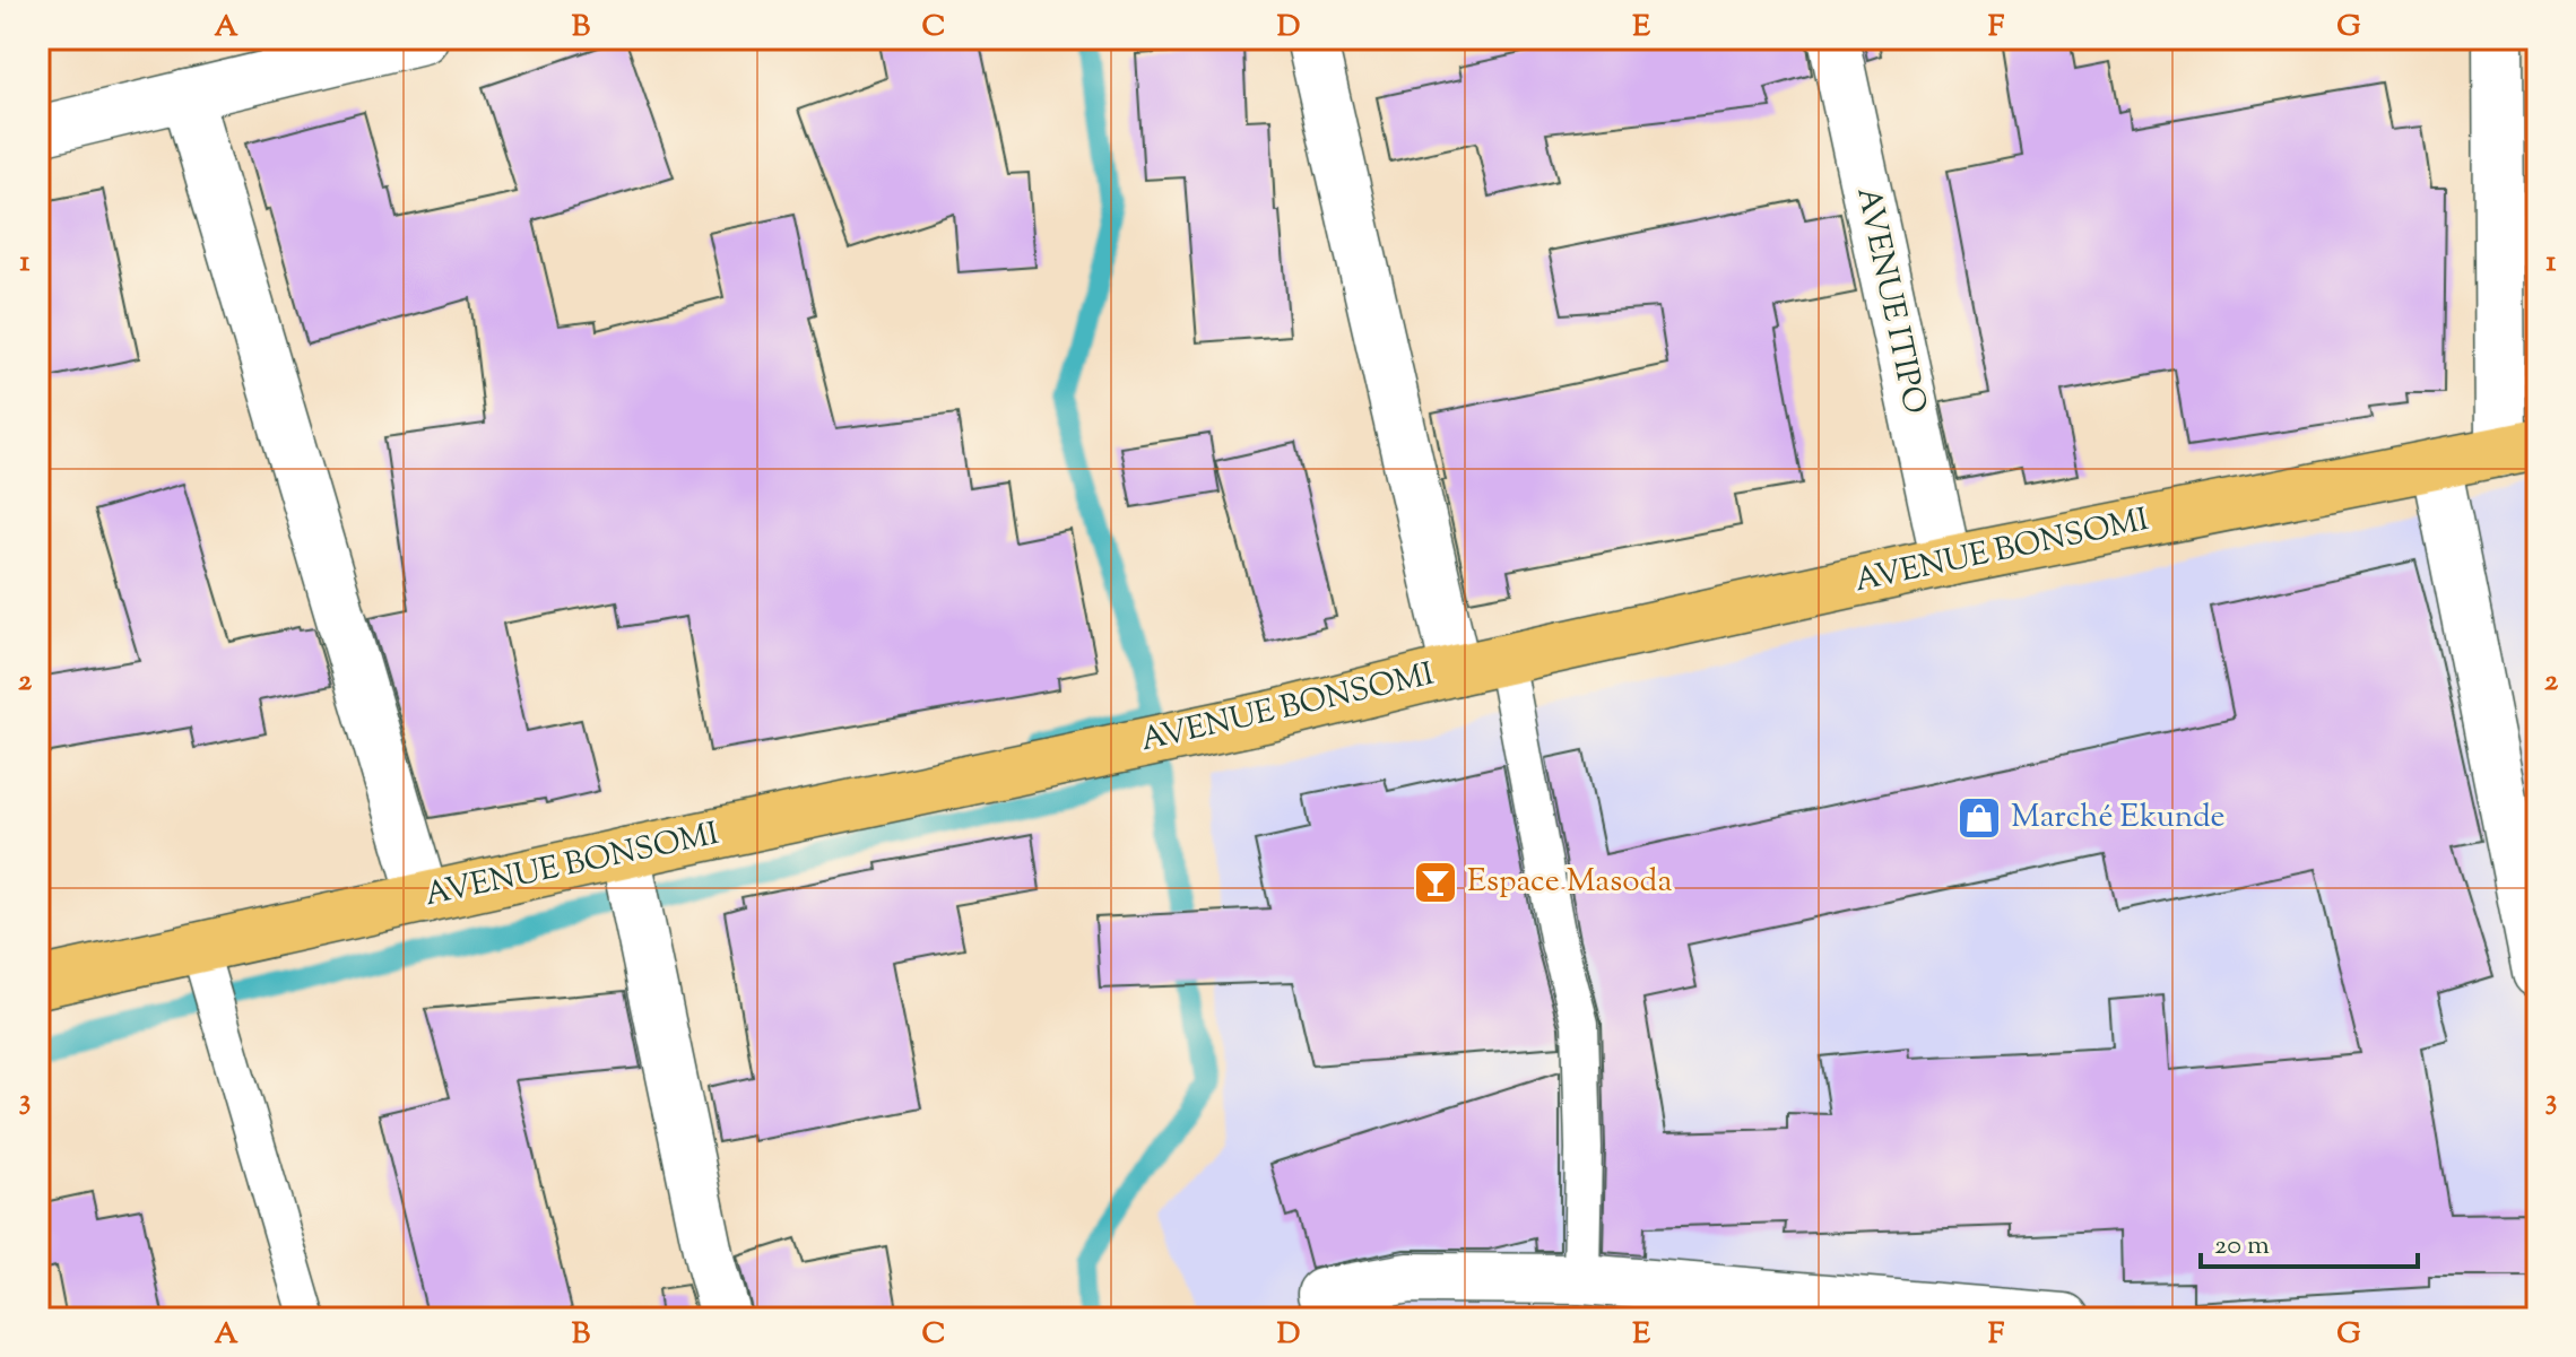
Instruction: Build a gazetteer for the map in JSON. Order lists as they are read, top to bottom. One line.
{"streets":{"main road":["AVENUE BONSOMI"],"street":["AVENUE ITIPO"]},"crossings":[["AVENUE ITIPO","AVENUE BONSOMI"]],"places":{"shop":["Marché Ekunde"],"bar":["Espace Masoda"]},"scale_bar":"20 m","grid":{"columns":["A","B","C","D","E","F","G"],"rows":["1","2","3"]}}
